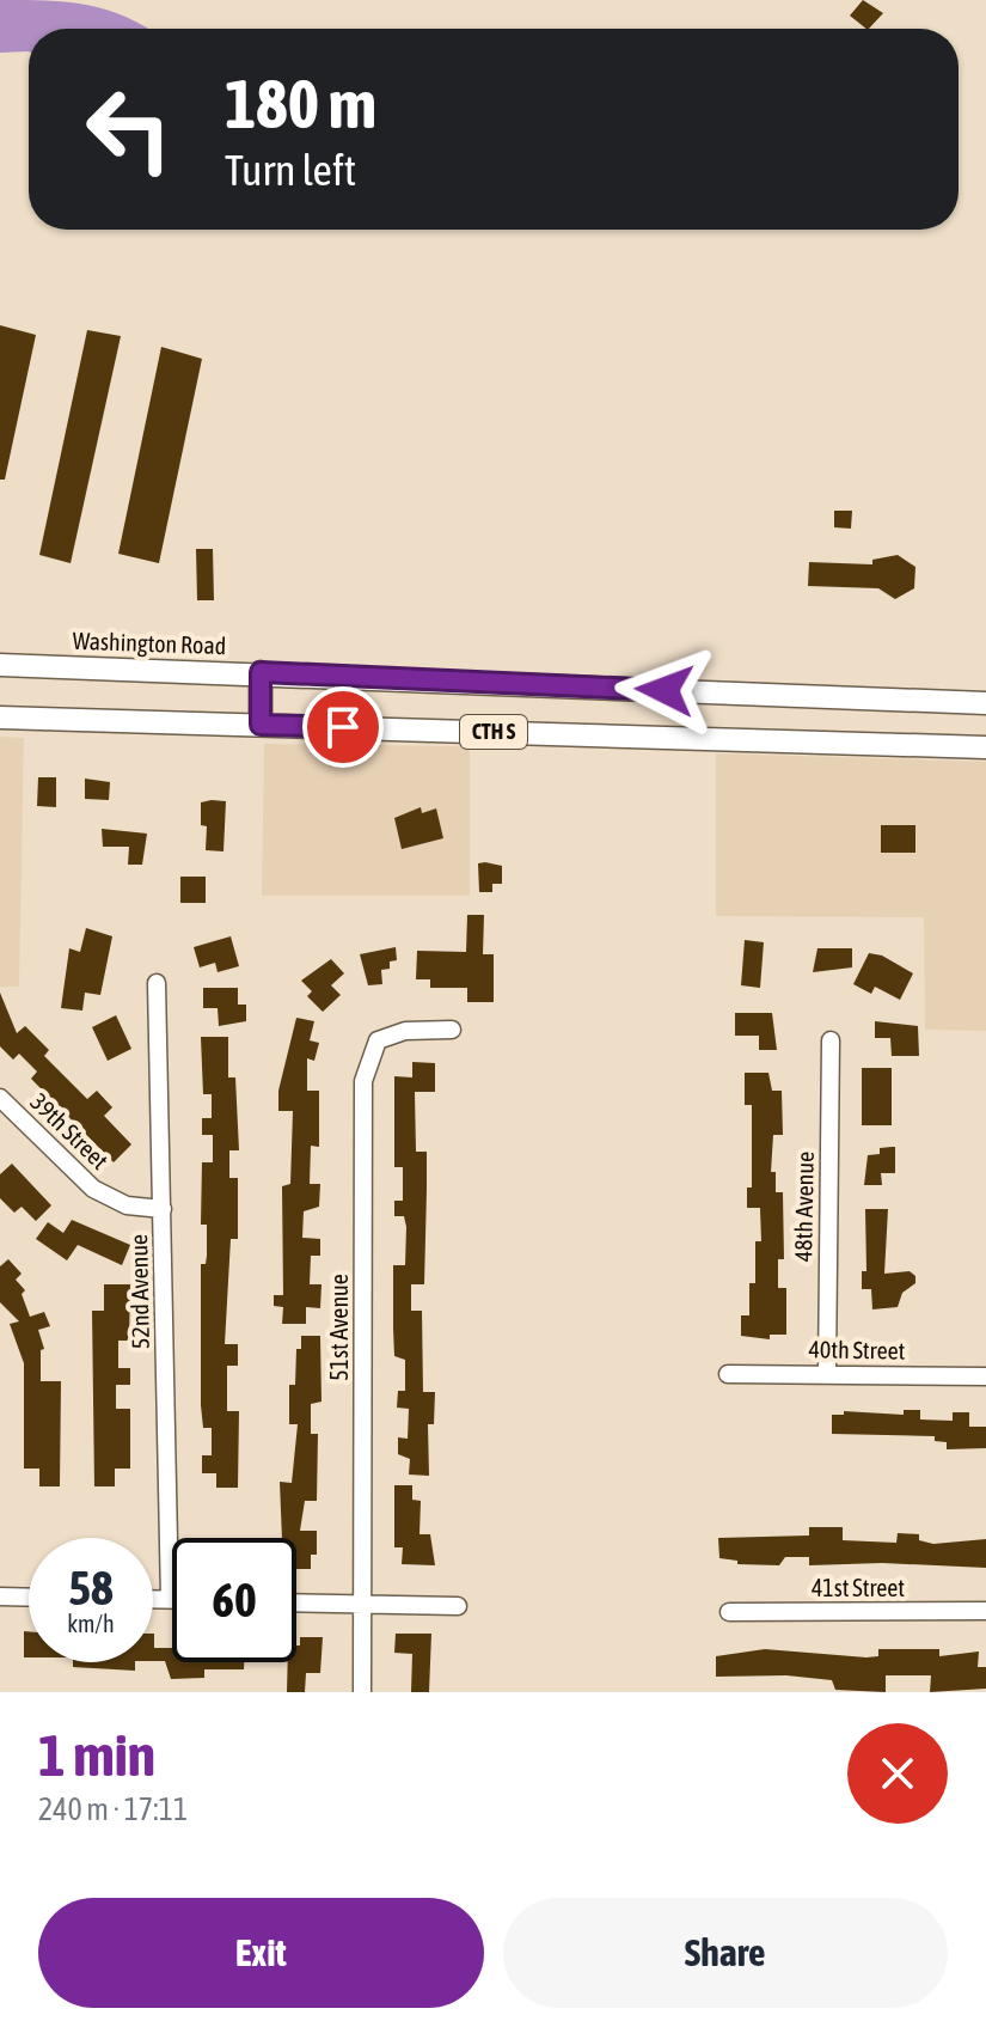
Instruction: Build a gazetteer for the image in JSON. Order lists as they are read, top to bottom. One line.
{"streets":{"main road":["Washington Road","CTH S"],"street":["39th Street","48th Avenue","52nd Avenue","51st Avenue","40th Street","41st Street"]},"crossings":[["39th Street","52nd Avenue"],["48th Avenue","40th Street"]],"page":{"turn":["180 m","Turn left"],"speed":"58 km/h","limit":"60","heading":["1 min","240 m · 17:11"],"buttons":["Exit","Share"]}}
